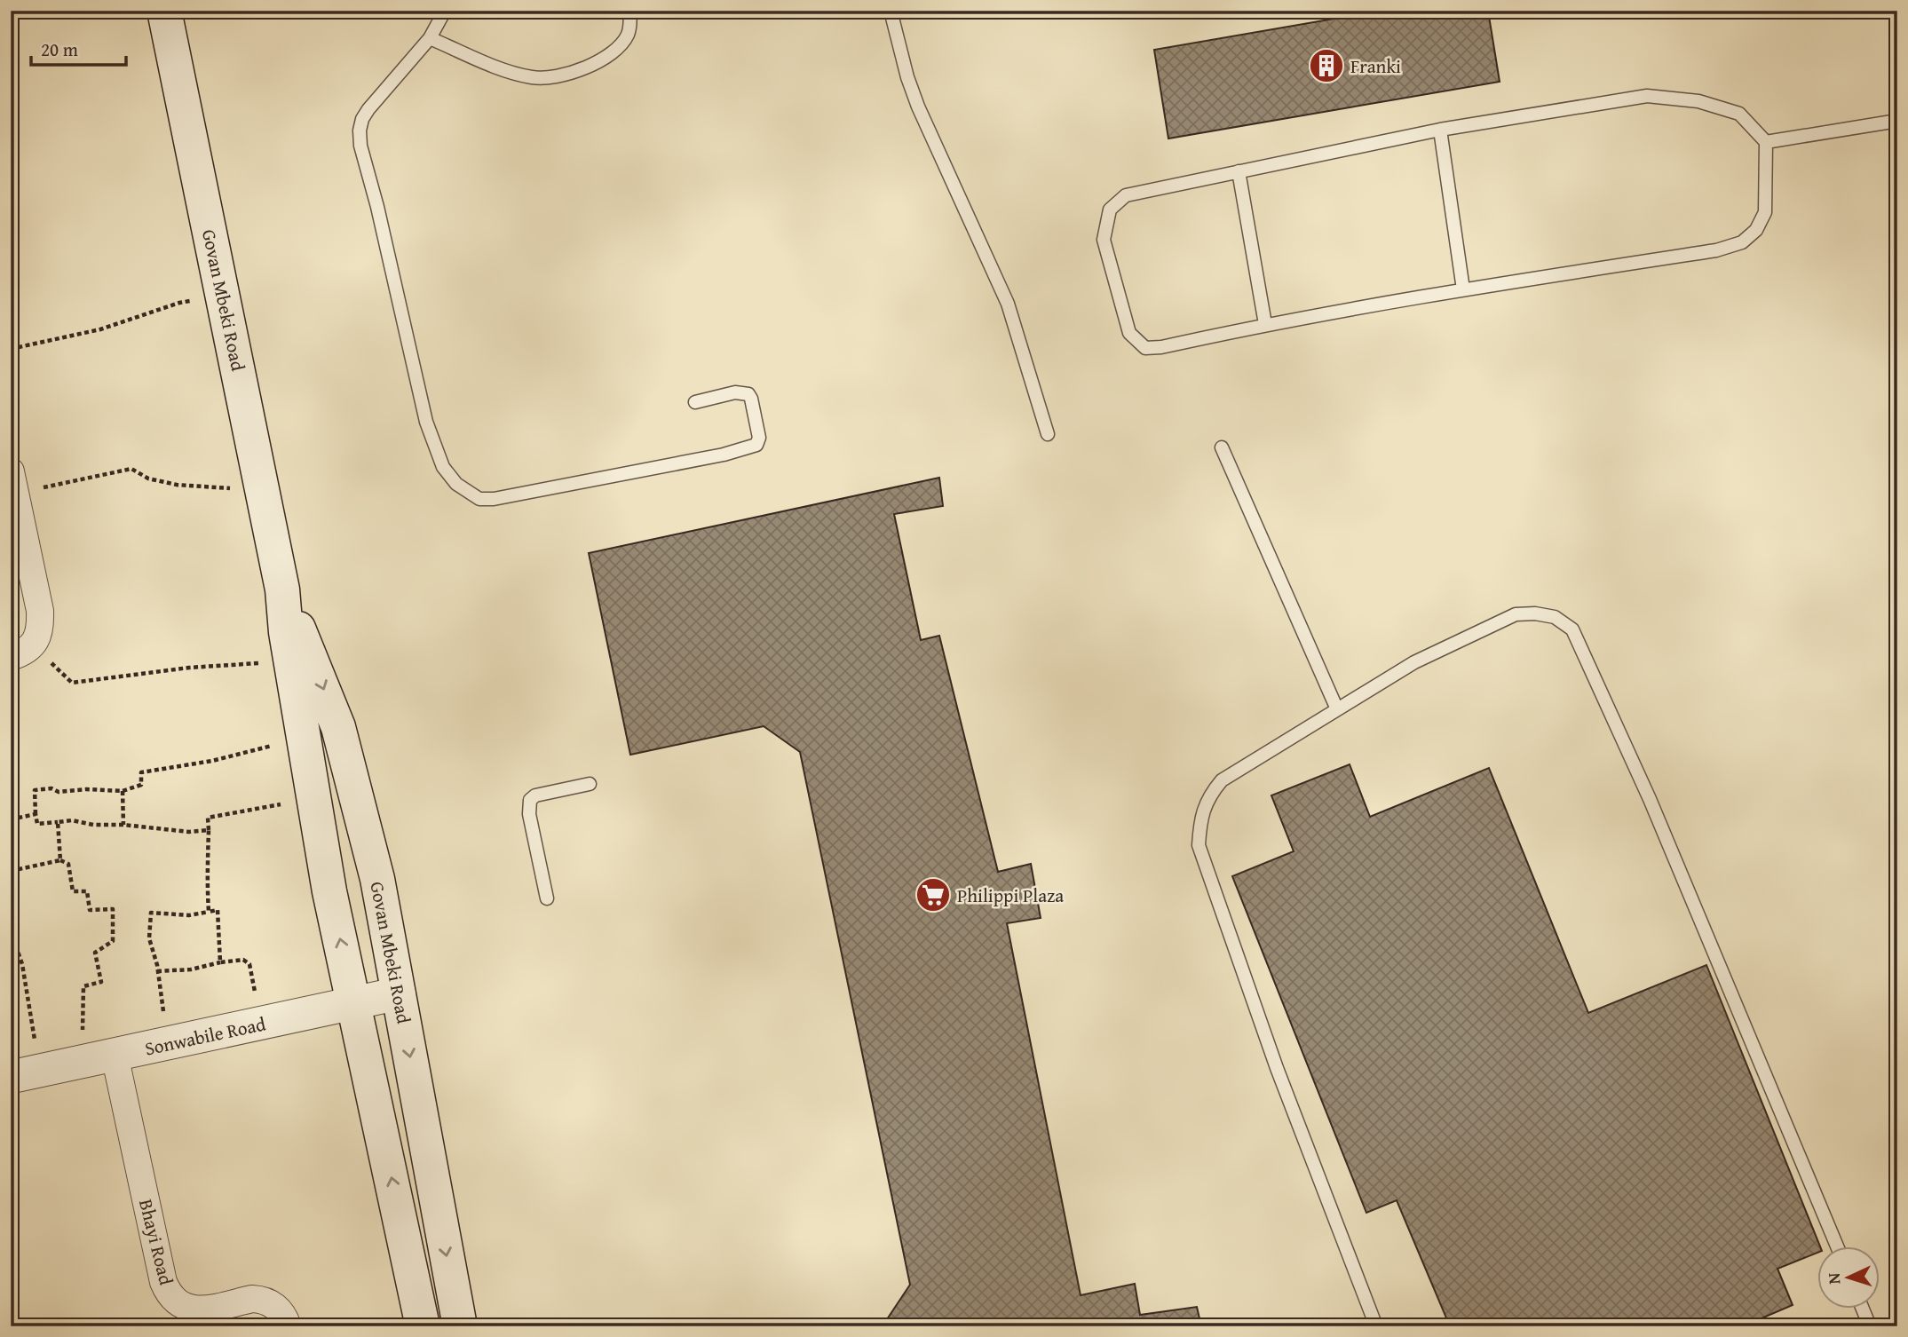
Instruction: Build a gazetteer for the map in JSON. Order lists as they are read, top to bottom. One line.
{"streets":{"main road":["Govan Mbeki Road"],"street":["Sonwabile Road","Bhayi Road"]},"crossings":[["Govan Mbeki Road","Sonwabile Road"],["Sonwabile Road","Bhayi Road"]],"places":{"building":["Franki"],"supermarket":["Philippi Plaza"]},"scale_bar":"20 m","north":"left"}
